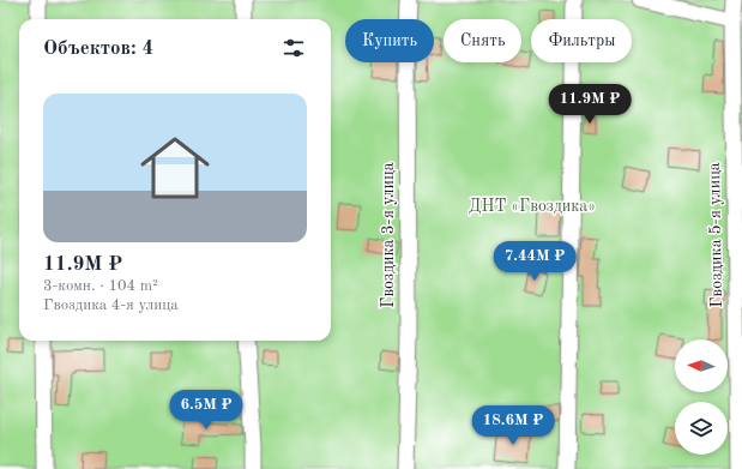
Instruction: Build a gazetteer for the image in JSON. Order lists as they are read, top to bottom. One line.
{"streets":{"street":["Гвоздика 3-я улица","Гвоздика 5-я улица"]},"parks":["ДНТ «Гвоздика»"],"north":"left","page":{"chip":["Купить","Снять","Фильтры"],"heading":"Объектов: 4","list":[{"name":"11.9M ₽","note":"3-комн. · 104 m² · Гвоздика 4-я улица"}],"price":["11.9M ₽","7.44M ₽","6.5M ₽","18.6M ₽"]}}
